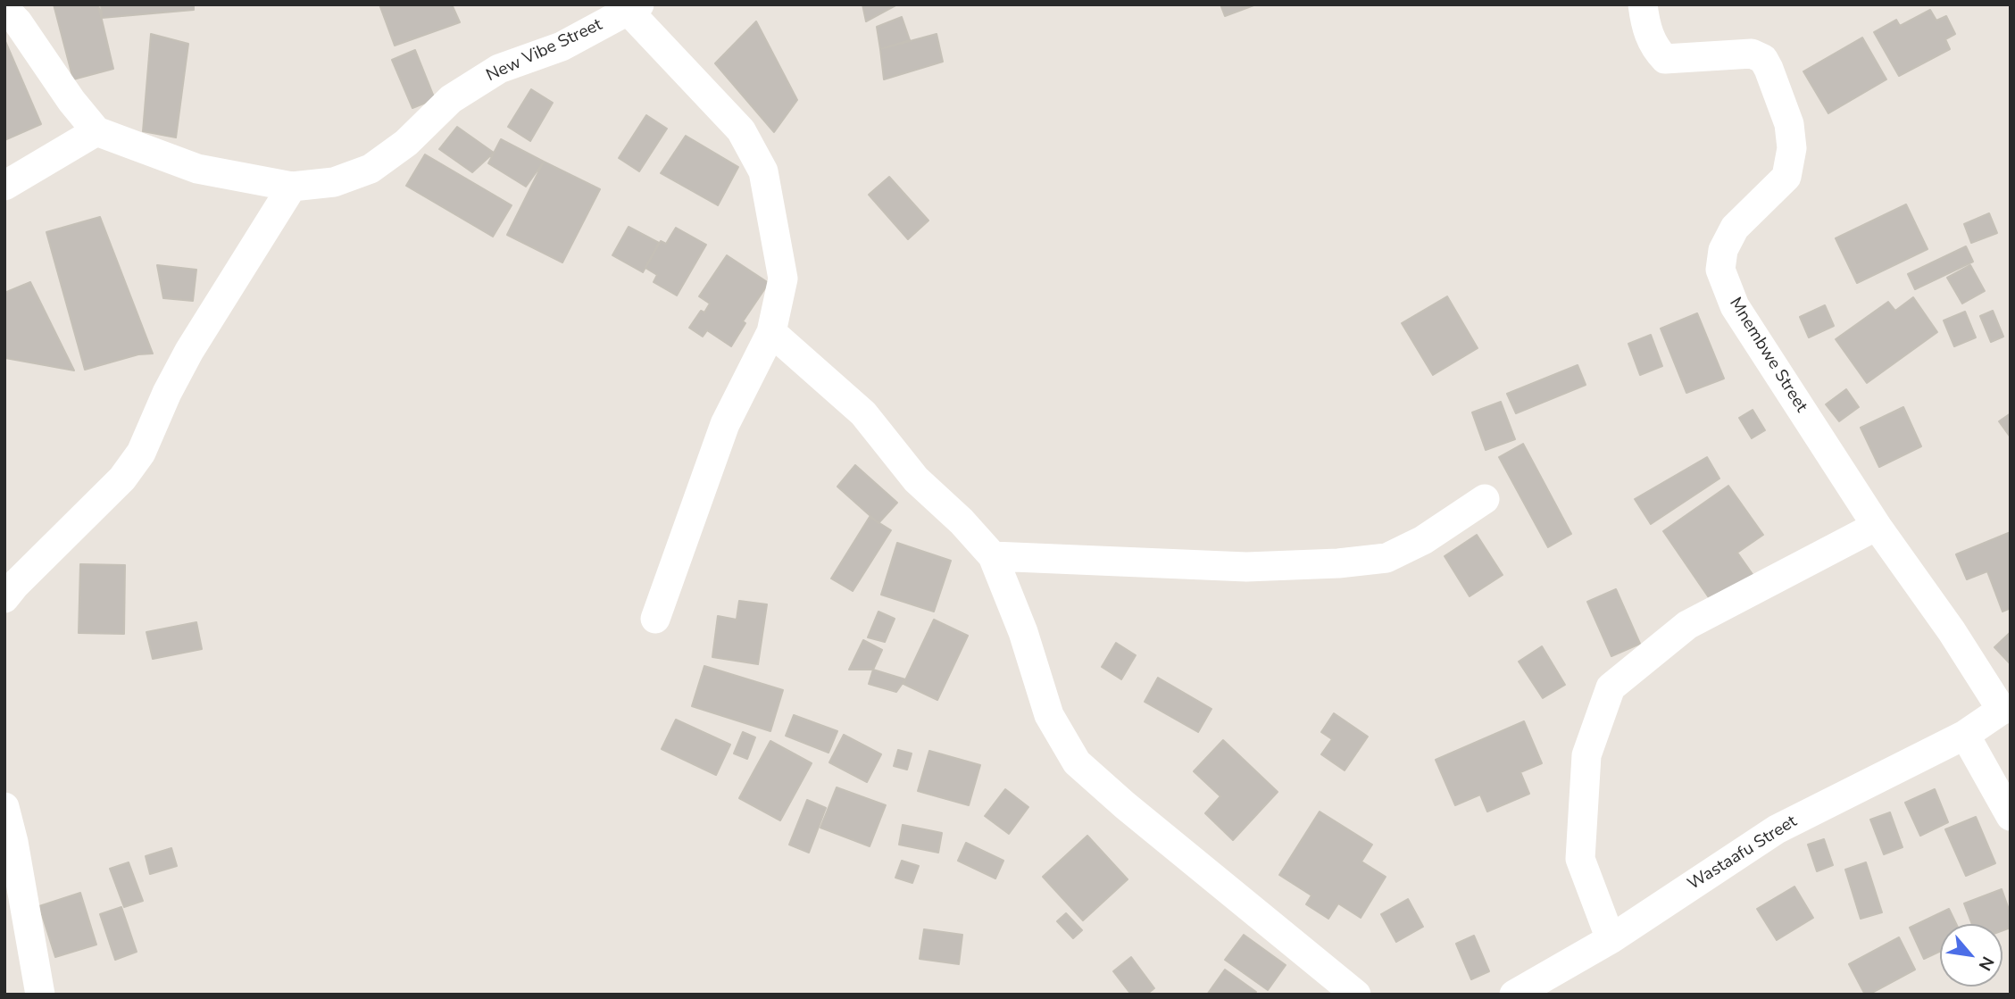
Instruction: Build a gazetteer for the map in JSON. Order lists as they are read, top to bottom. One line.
{"streets":{"street":["New Vibe Street","Mnembwe Street","Wastaafu Street"]},"crossings":[["Mnembwe Street","Wastaafu Street"]],"north":"bottom right"}
